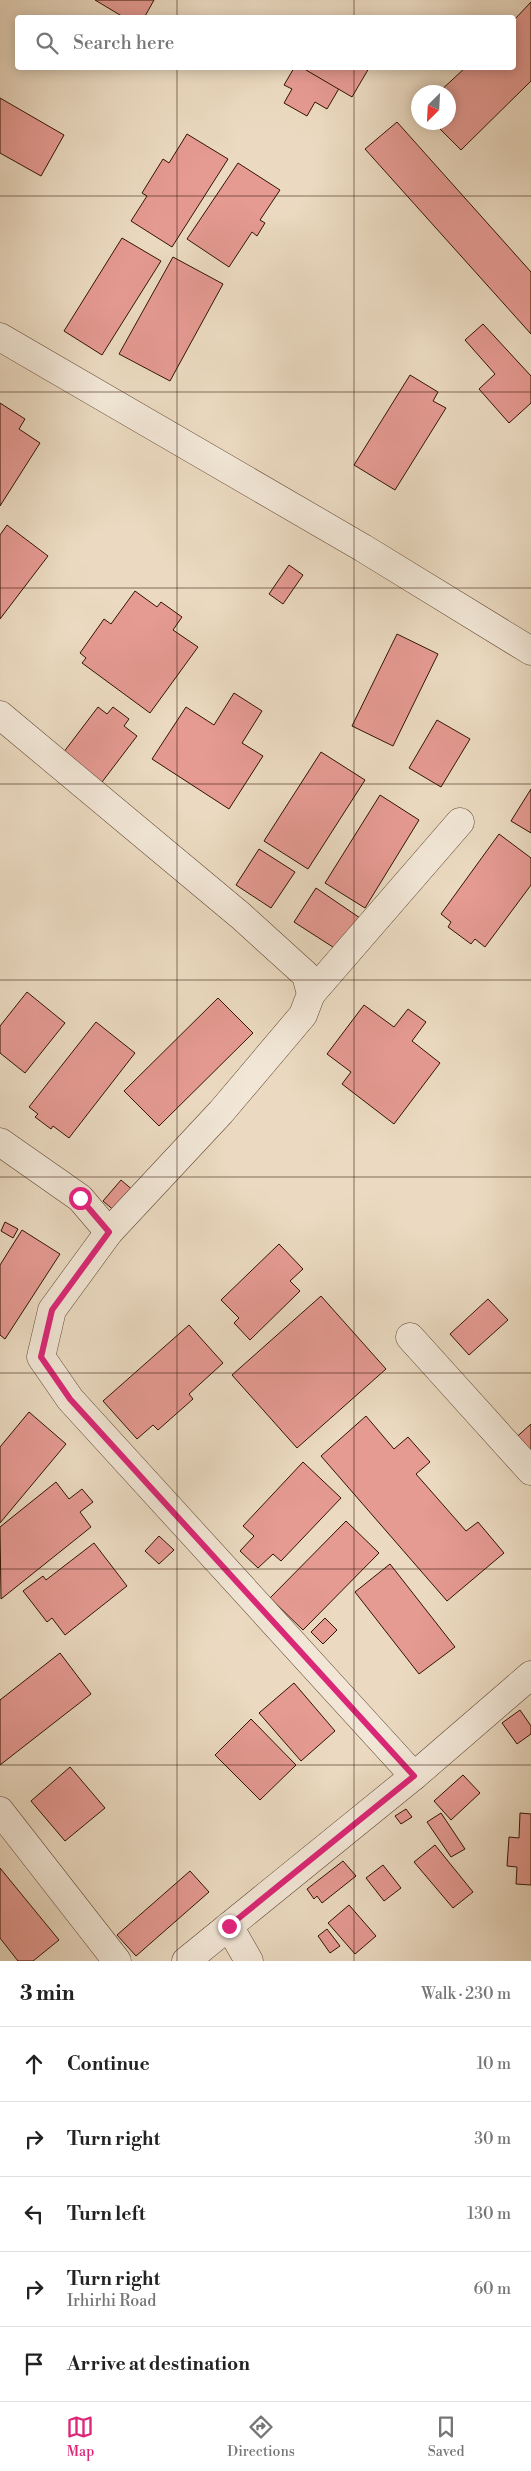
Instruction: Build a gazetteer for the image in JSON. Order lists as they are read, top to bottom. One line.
{"north":"bottom left","page":{"search":"Search here","heading":["3 min","Walk · 230 m"],"list":[["Continue","10 m"],["Turn right","30 m"],["Turn left","130 m"],["Turn right","Irhirhi Road","60 m"],"Arrive at destination"],"nav":["Map","Directions","Saved"]}}
